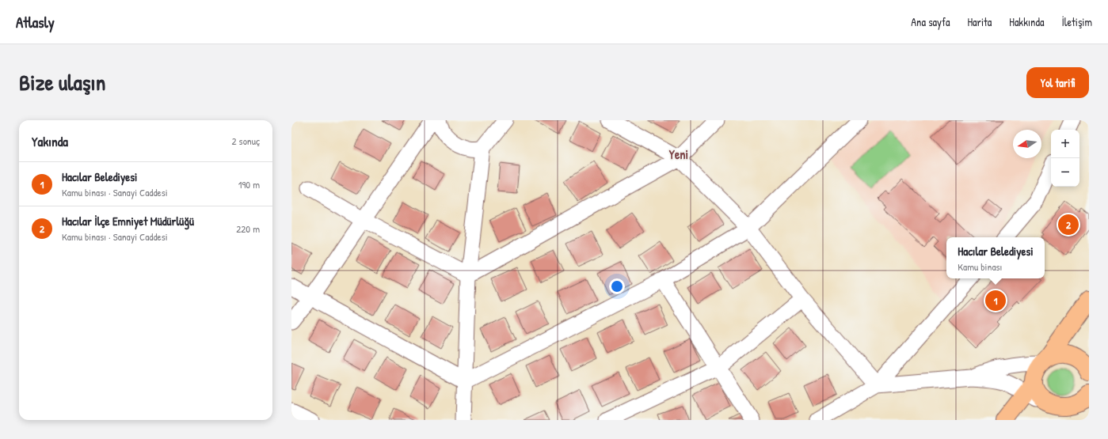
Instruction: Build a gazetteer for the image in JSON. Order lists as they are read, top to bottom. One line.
{"districts":["Yeni"],"north":"left","page":{"header":"Atlasly","nav":["Ana sayfa","Harita","Hakkında","İletişim"],"title":"Bize ulaşın","buttons":"Yol tarifi","heading":["Yakında","2 sonuç"],"map_buttons":["+","−"],"list":[{"mark":"1","name":"Hacılar Belediyesi","note":"Kamu binası · Sanayi Caddesi","value":"190 m"},{"mark":"2","name":"Hacılar İlçe Emniyet Müdürlüğü","note":"Kamu binası · Sanayi Caddesi","value":"220 m"}],"pins":["2","1"],"popup":["Hacılar Belediyesi","Kamu binası"]}}
